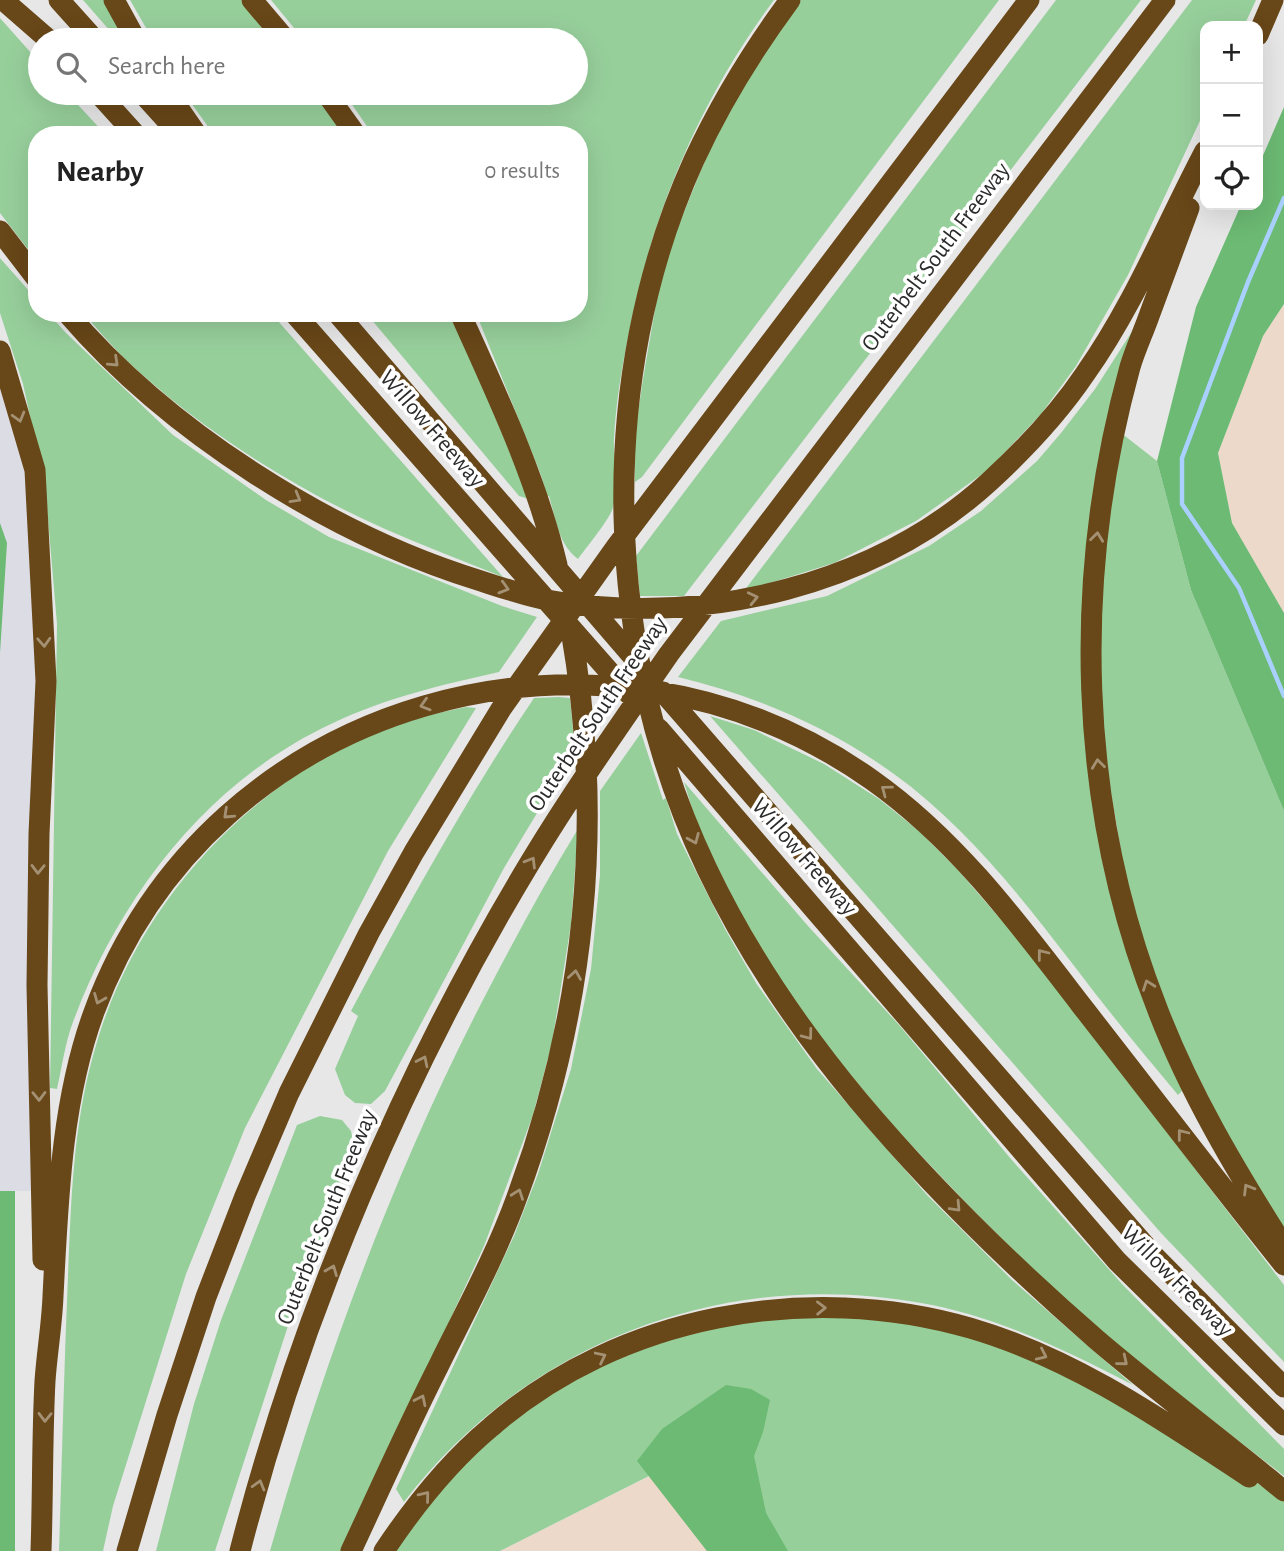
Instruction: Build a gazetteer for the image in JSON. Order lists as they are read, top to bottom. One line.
{"streets":{"highway":["Outerbelt South Freeway","Willow Freeway"]},"page":{"map_buttons":["+","−"],"search":"Search here","heading":["Nearby","0 results"]}}
